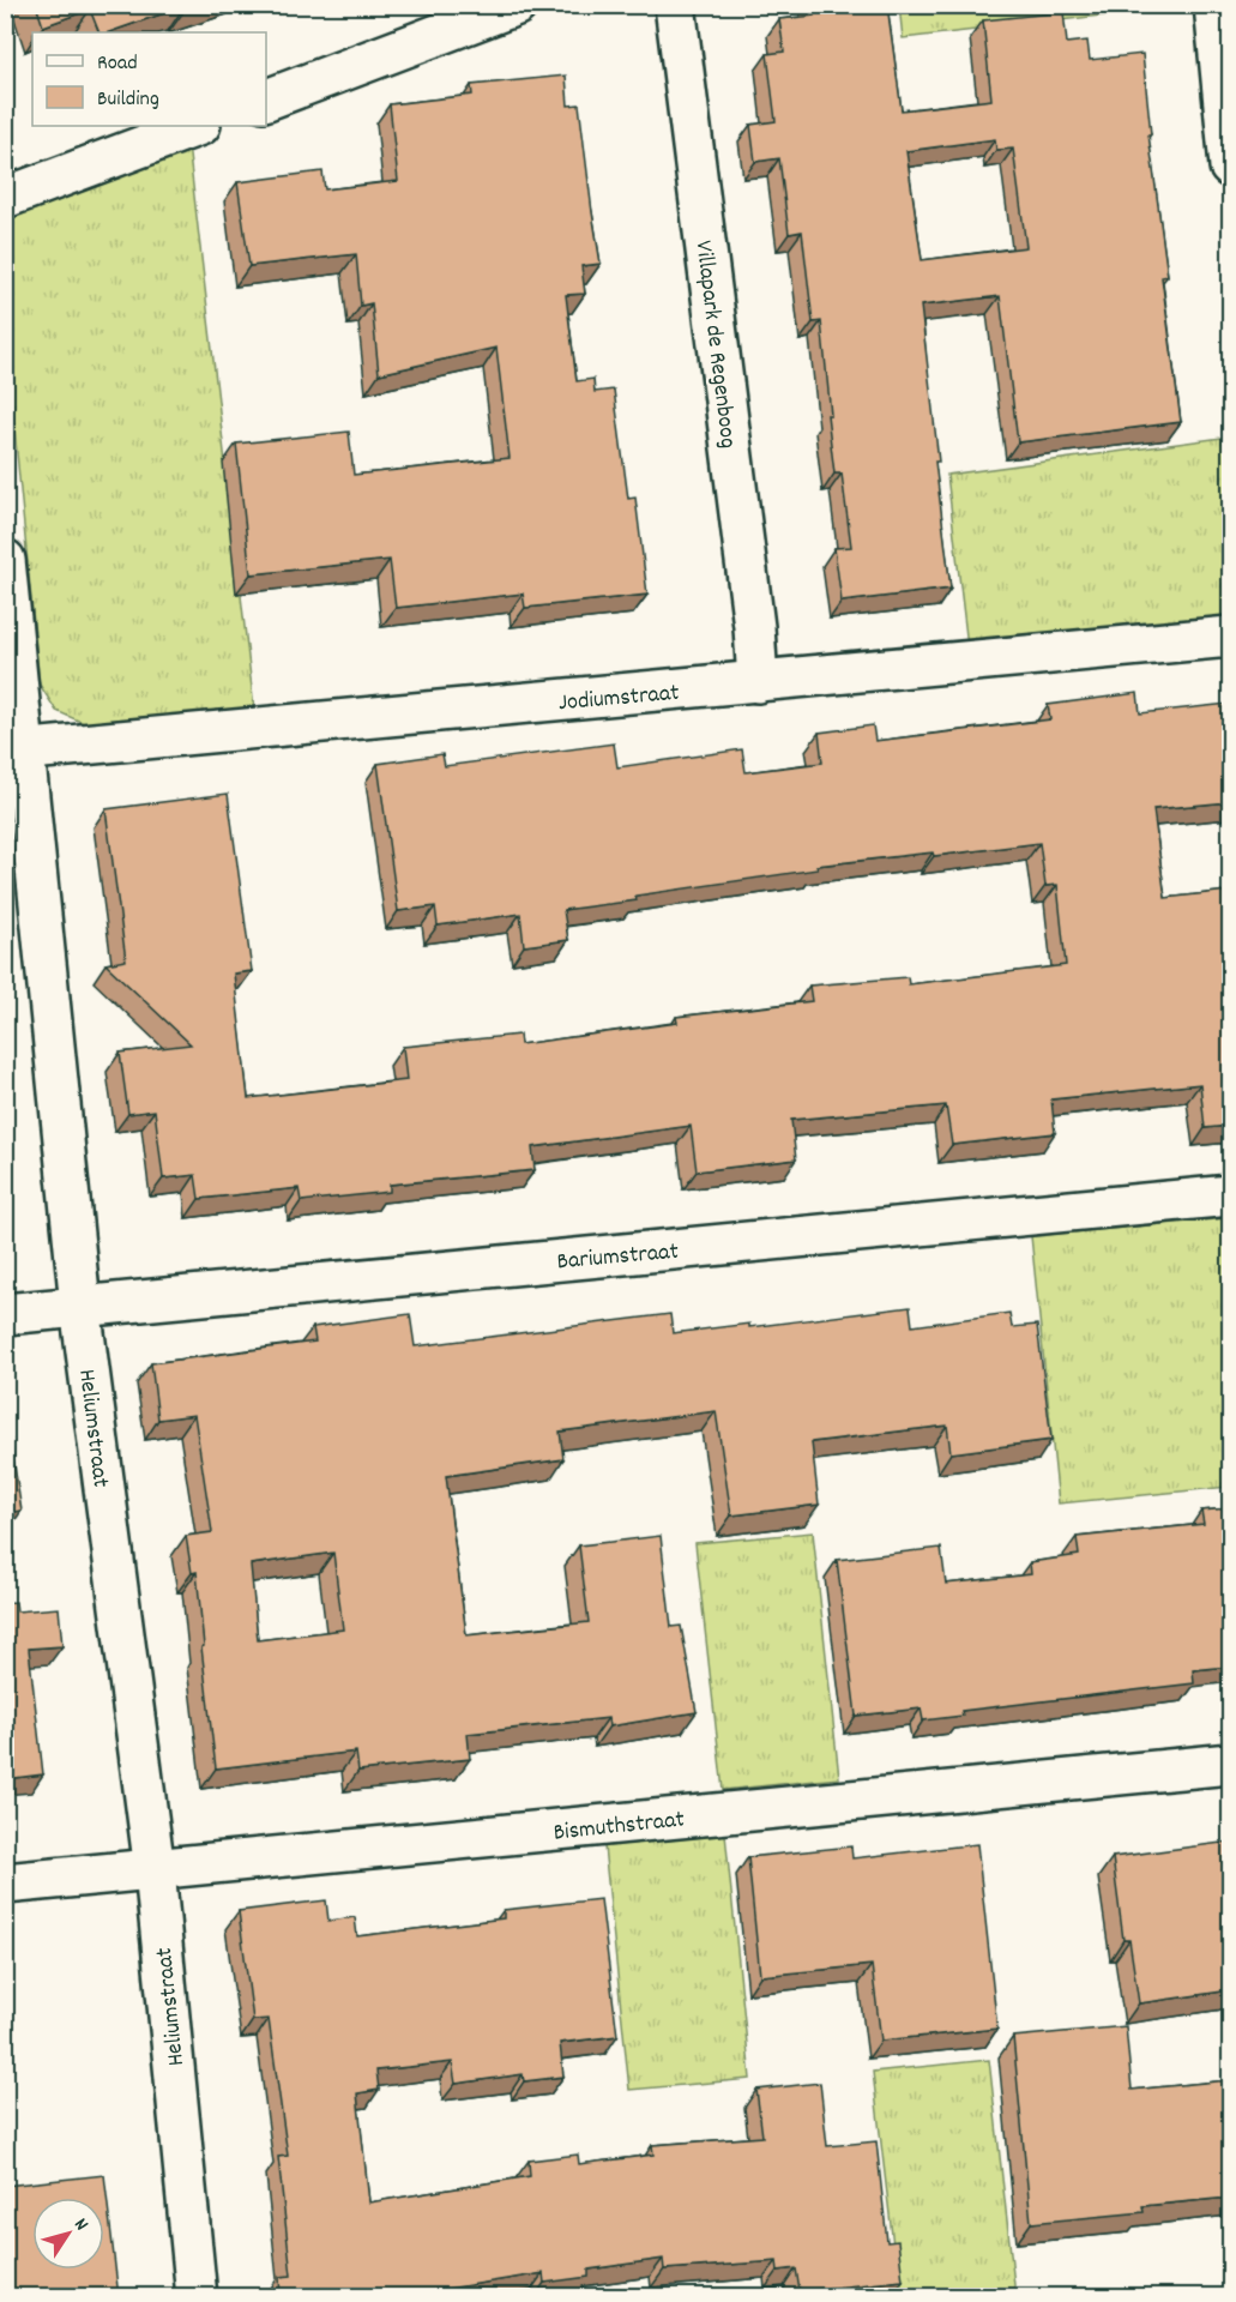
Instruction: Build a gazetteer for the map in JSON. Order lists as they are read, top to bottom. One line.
{"streets":{"street":["Villapark de Regenboog","Jodiumstraat","Bariumstraat","Heliumstraat","Bismuthstraat"]},"crossings":[["Villapark de Regenboog","Jodiumstraat"],["Jodiumstraat","Heliumstraat"],["Bariumstraat","Heliumstraat"],["Heliumstraat","Bismuthstraat"]],"legend":["Road","Building"],"north":"top right"}
